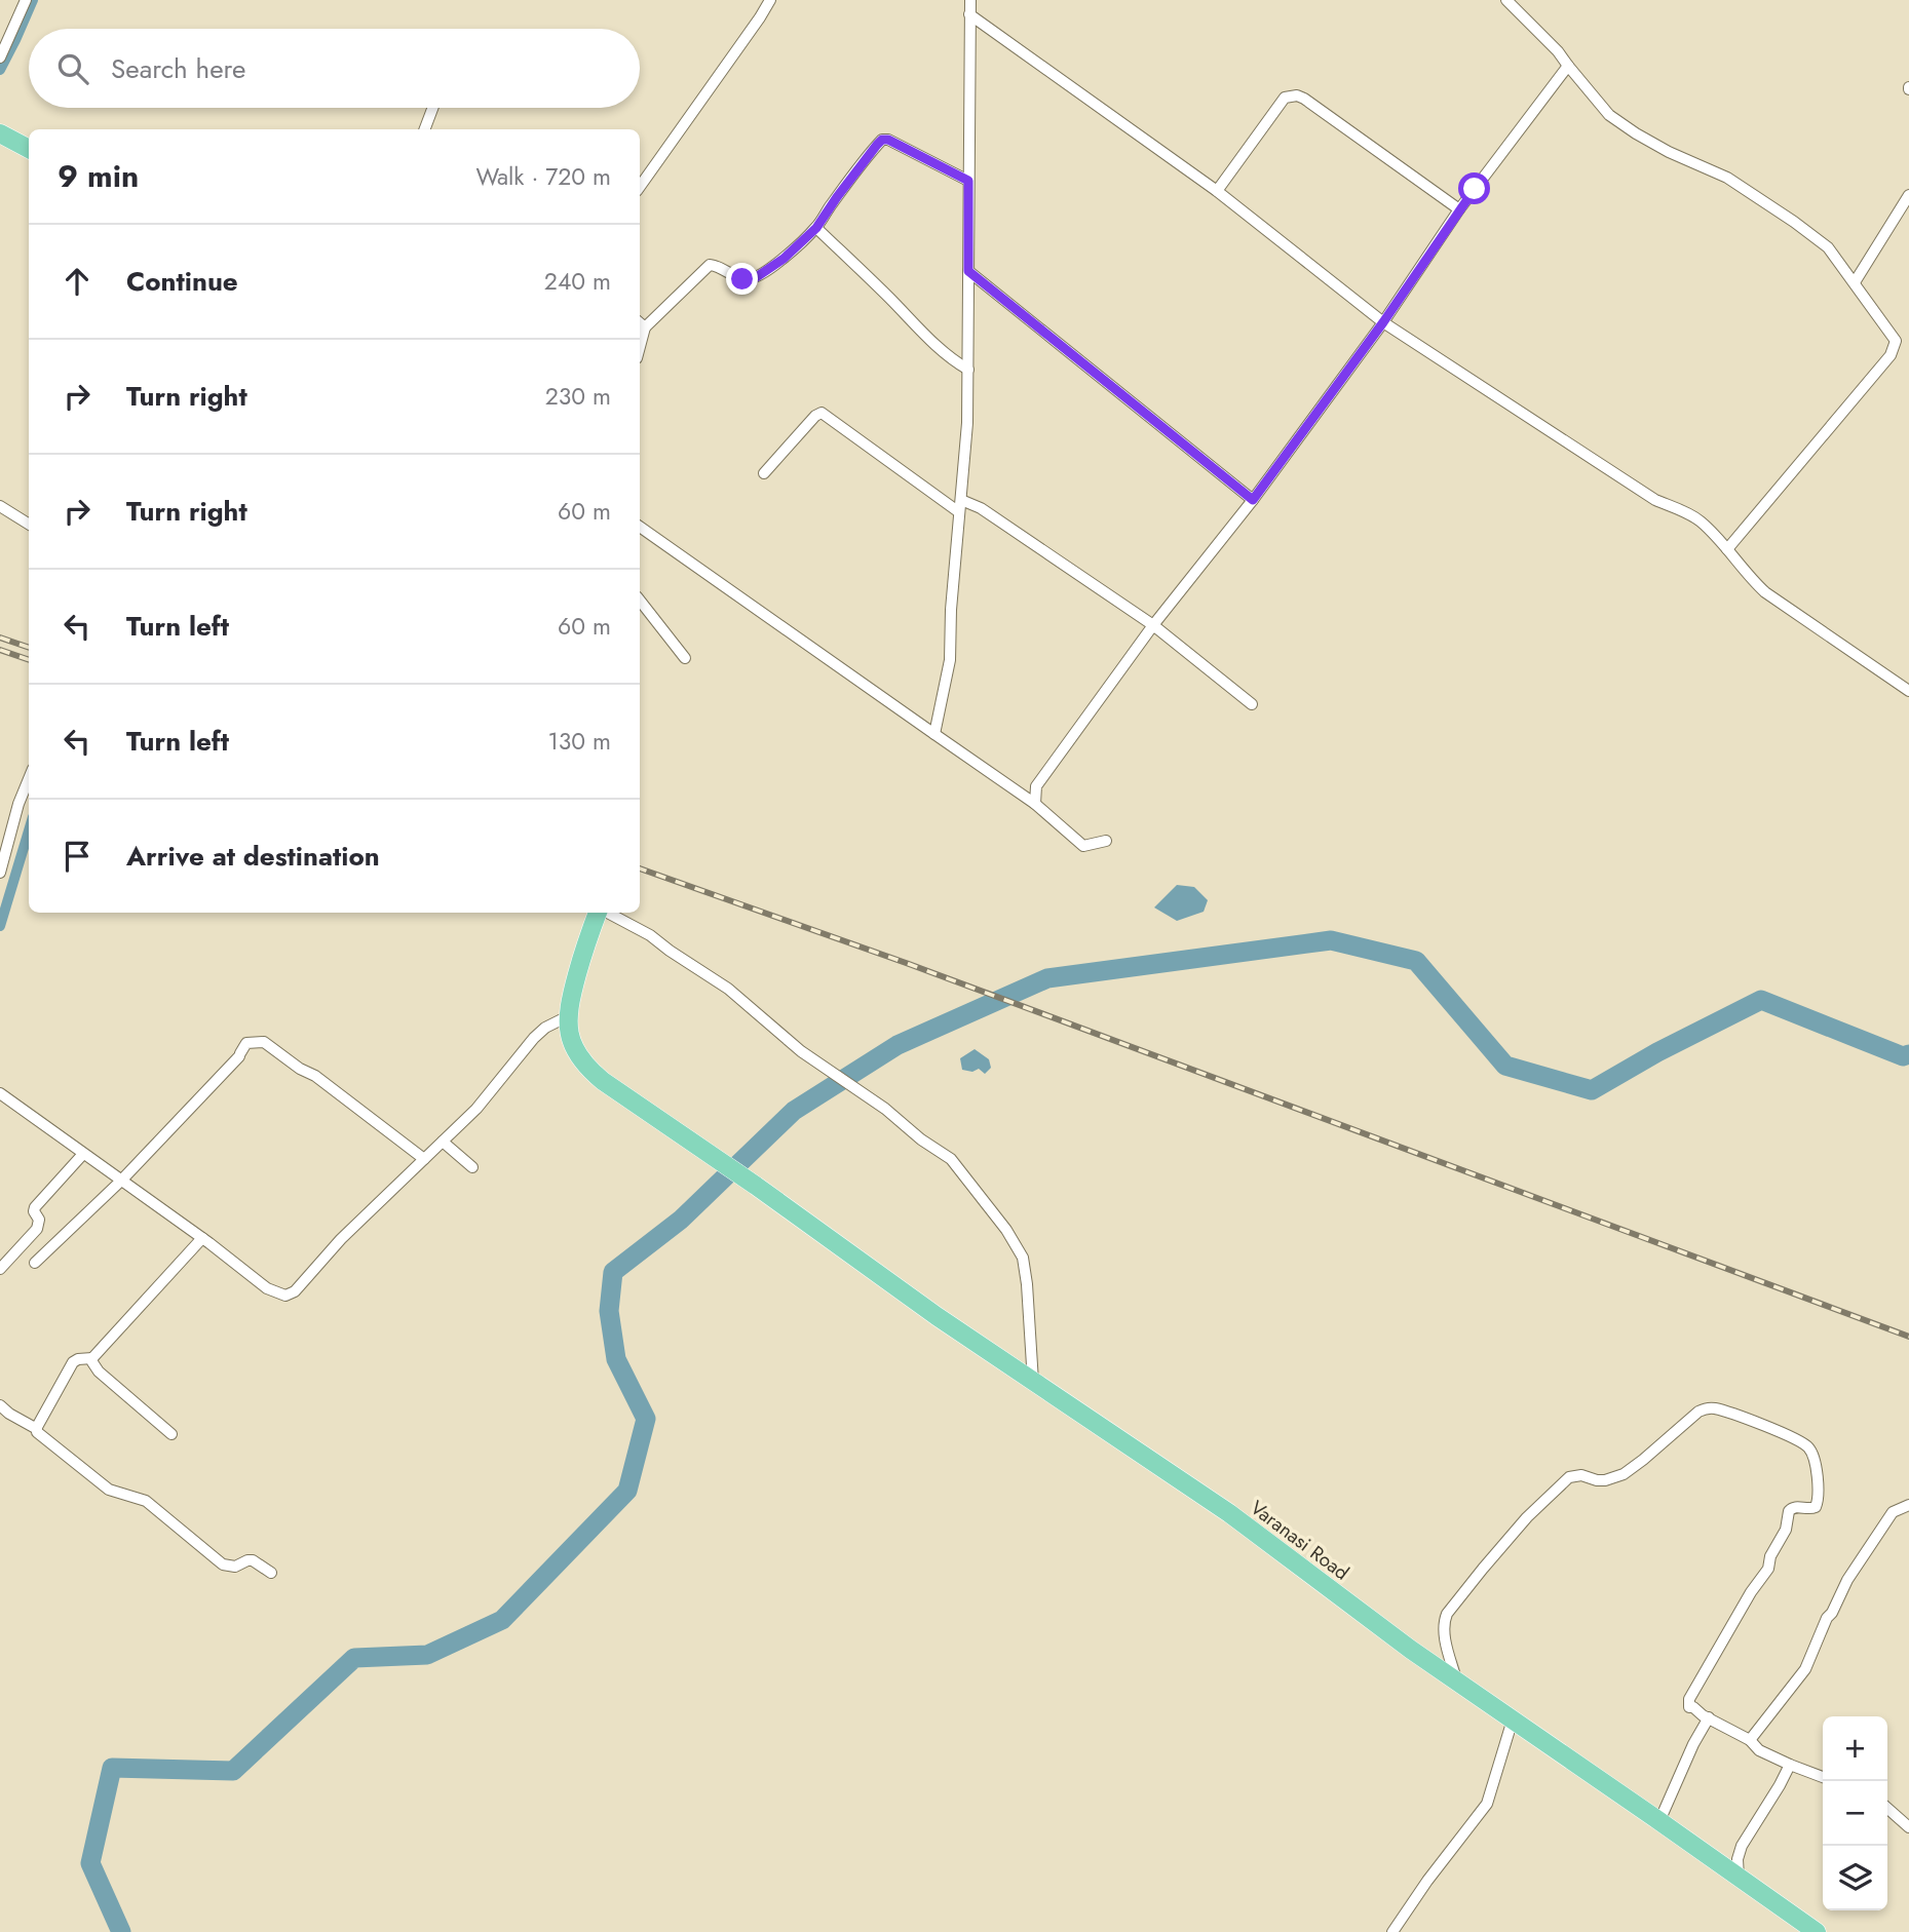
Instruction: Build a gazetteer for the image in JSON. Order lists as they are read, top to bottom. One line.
{"streets":{"highway":["Varanasi Road"]},"page":{"search":"Search here","heading":["9 min","Walk · 720 m"],"list":[["Continue","240 m"],["Turn right","230 m"],["Turn right","60 m"],["Turn left","60 m"],["Turn left","130 m"],"Arrive at destination"],"map_buttons":["+","−"]}}
